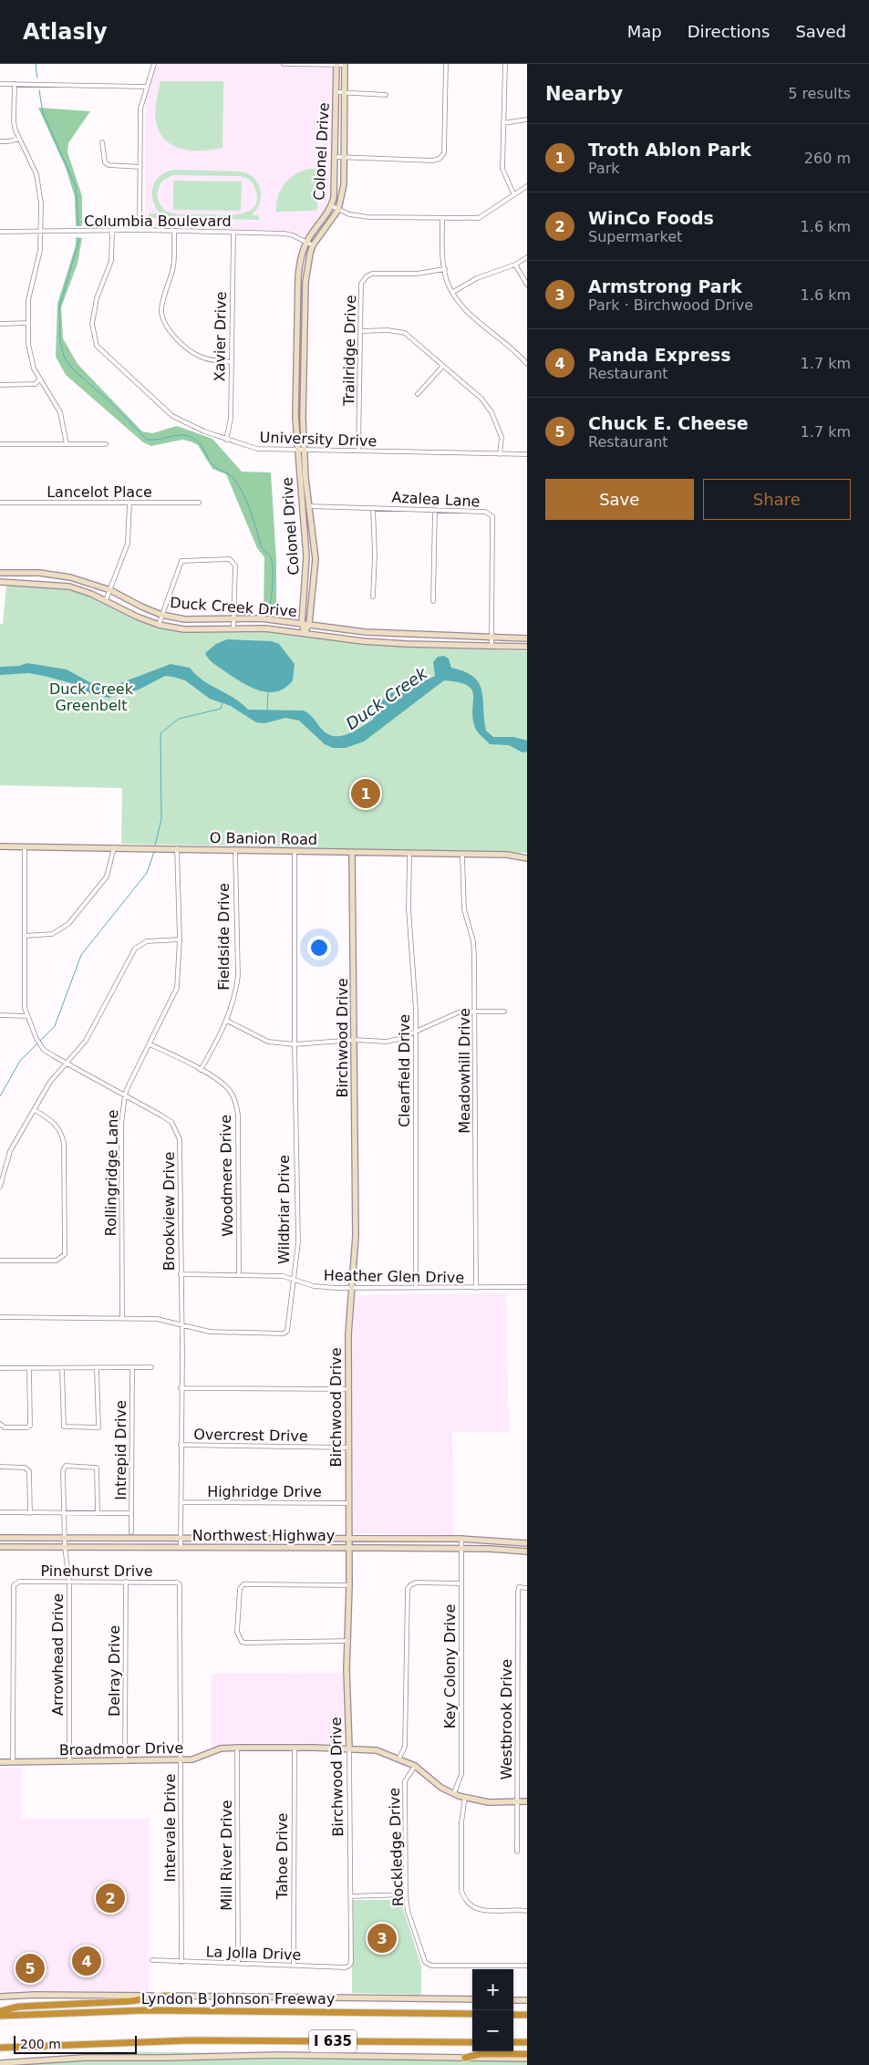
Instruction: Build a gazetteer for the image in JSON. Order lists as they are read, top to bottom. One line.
{"streets":{"highway":["Lyndon B Johnson Freeway","I 635"],"main road":["Colonel Drive","Duck Creek Drive","O Banion Road","Birchwood Drive","Northwest Highway","Broadmoor Drive"],"street":["Columbia Boulevard","Xavier Drive","Trailridge Drive","University Drive","Lancelot Place","Azalea Lane","Fieldside Drive","Clearfield Drive","Meadowhill Drive","Rollingridge Lane","Woodmere Drive","Wildbriar Drive","Brookview Drive","Heather Glen Drive","Overcrest Drive","Intrepid Drive","Highridge Drive","Pinehurst Drive","Arrowhead Drive","Key Colony Drive","Delray Drive","Westbrook Drive","Intervale Drive","Rockledge Drive","Mill River Drive","Tahoe Drive","La Jolla Drive"]},"crossings":[["Colonel Drive","Columbia Boulevard"],["Colonel Drive","University Drive"],["Colonel Drive","Azalea Lane"],["Colonel Drive","Duck Creek Drive"],["Columbia Boulevard","Xavier Drive"],["Columbia Boulevard","University Drive"],["Xavier Drive","University Drive"],["Trailridge Drive","University Drive"],["Azalea Lane","Duck Creek Drive"],["O Banion Road","Fieldside Drive"],["O Banion Road","Birchwood Drive"],["O Banion Road","Clearfield Drive"],["O Banion Road","Meadowhill Drive"],["O Banion Road","Rollingridge Lane"],["O Banion Road","Wildbriar Drive"],["O Banion Road","Brookview Drive"],["Fieldside Drive","Woodmere Drive"],["Birchwood Drive","Heather Glen Drive"],["Birchwood Drive","Overcrest Drive"],["Birchwood Drive","Highridge Drive"],["Birchwood Drive","Northwest Highway"],["Birchwood Drive","Broadmoor Drive"],["Birchwood Drive","La Jolla Drive"],["Clearfield Drive","Heather Glen Drive"],["Meadowhill Drive","Heather Glen Drive"],["Rollingridge Lane","Woodmere Drive"],["Rollingridge Lane","Wildbriar Drive"],["Rollingridge Lane","Brookview Drive"],["Woodmere Drive","Heather Glen Drive"],["Wildbriar Drive","Brookview Drive"],["Wildbriar Drive","Heather Glen Drive"],["Brookview Drive","Heather Glen Drive"],["Brookview Drive","Overcrest Drive"],["Brookview Drive","Highridge Drive"],["Brookview Drive","Northwest Highway"],["Northwest Highway","Arrowhead Drive"],["Northwest Highway","Key Colony Drive"],["Pinehurst Drive","Arrowhead Drive"],["Pinehurst Drive","Delray Drive"],["Pinehurst Drive","Broadmoor Drive"],["Pinehurst Drive","Intervale Drive"],["Arrowhead Drive","Broadmoor Drive"],["Key Colony Drive","Broadmoor Drive"],["Delray Drive","Broadmoor Drive"],["Westbrook Drive","Broadmoor Drive"],["Broadmoor Drive","Intervale Drive"],["Broadmoor Drive","Rockledge Drive"],["Broadmoor Drive","Mill River Drive"],["Broadmoor Drive","Tahoe Drive"],["Intervale Drive","La Jolla Drive"],["Mill River Drive","La Jolla Drive"],["Tahoe Drive","La Jolla Drive"]],"water":["Duck Creek"],"parks":["Duck Creek Greenbelt"],"scale_bar":"200 m","page":{"header":"Atlasly","nav":["Map","Directions","Saved"],"heading":["Nearby","5 results"],"list":[{"mark":"1","name":"Troth Ablon Park","note":"Park","value":"260 m"},{"mark":"2","name":"WinCo Foods","note":"Supermarket","value":"1.6 km"},{"mark":"3","name":"Armstrong Park","note":"Park · Birchwood Drive","value":"1.6 km"},{"mark":"4","name":"Panda Express","note":"Restaurant","value":"1.7 km"},{"mark":"5","name":"Chuck E. Cheese","note":"Restaurant","value":"1.7 km"}],"buttons":["Save","Share"],"pins":["1","2","3","4","5"],"map_buttons":["+","−"],"scale":"200 m"}}
